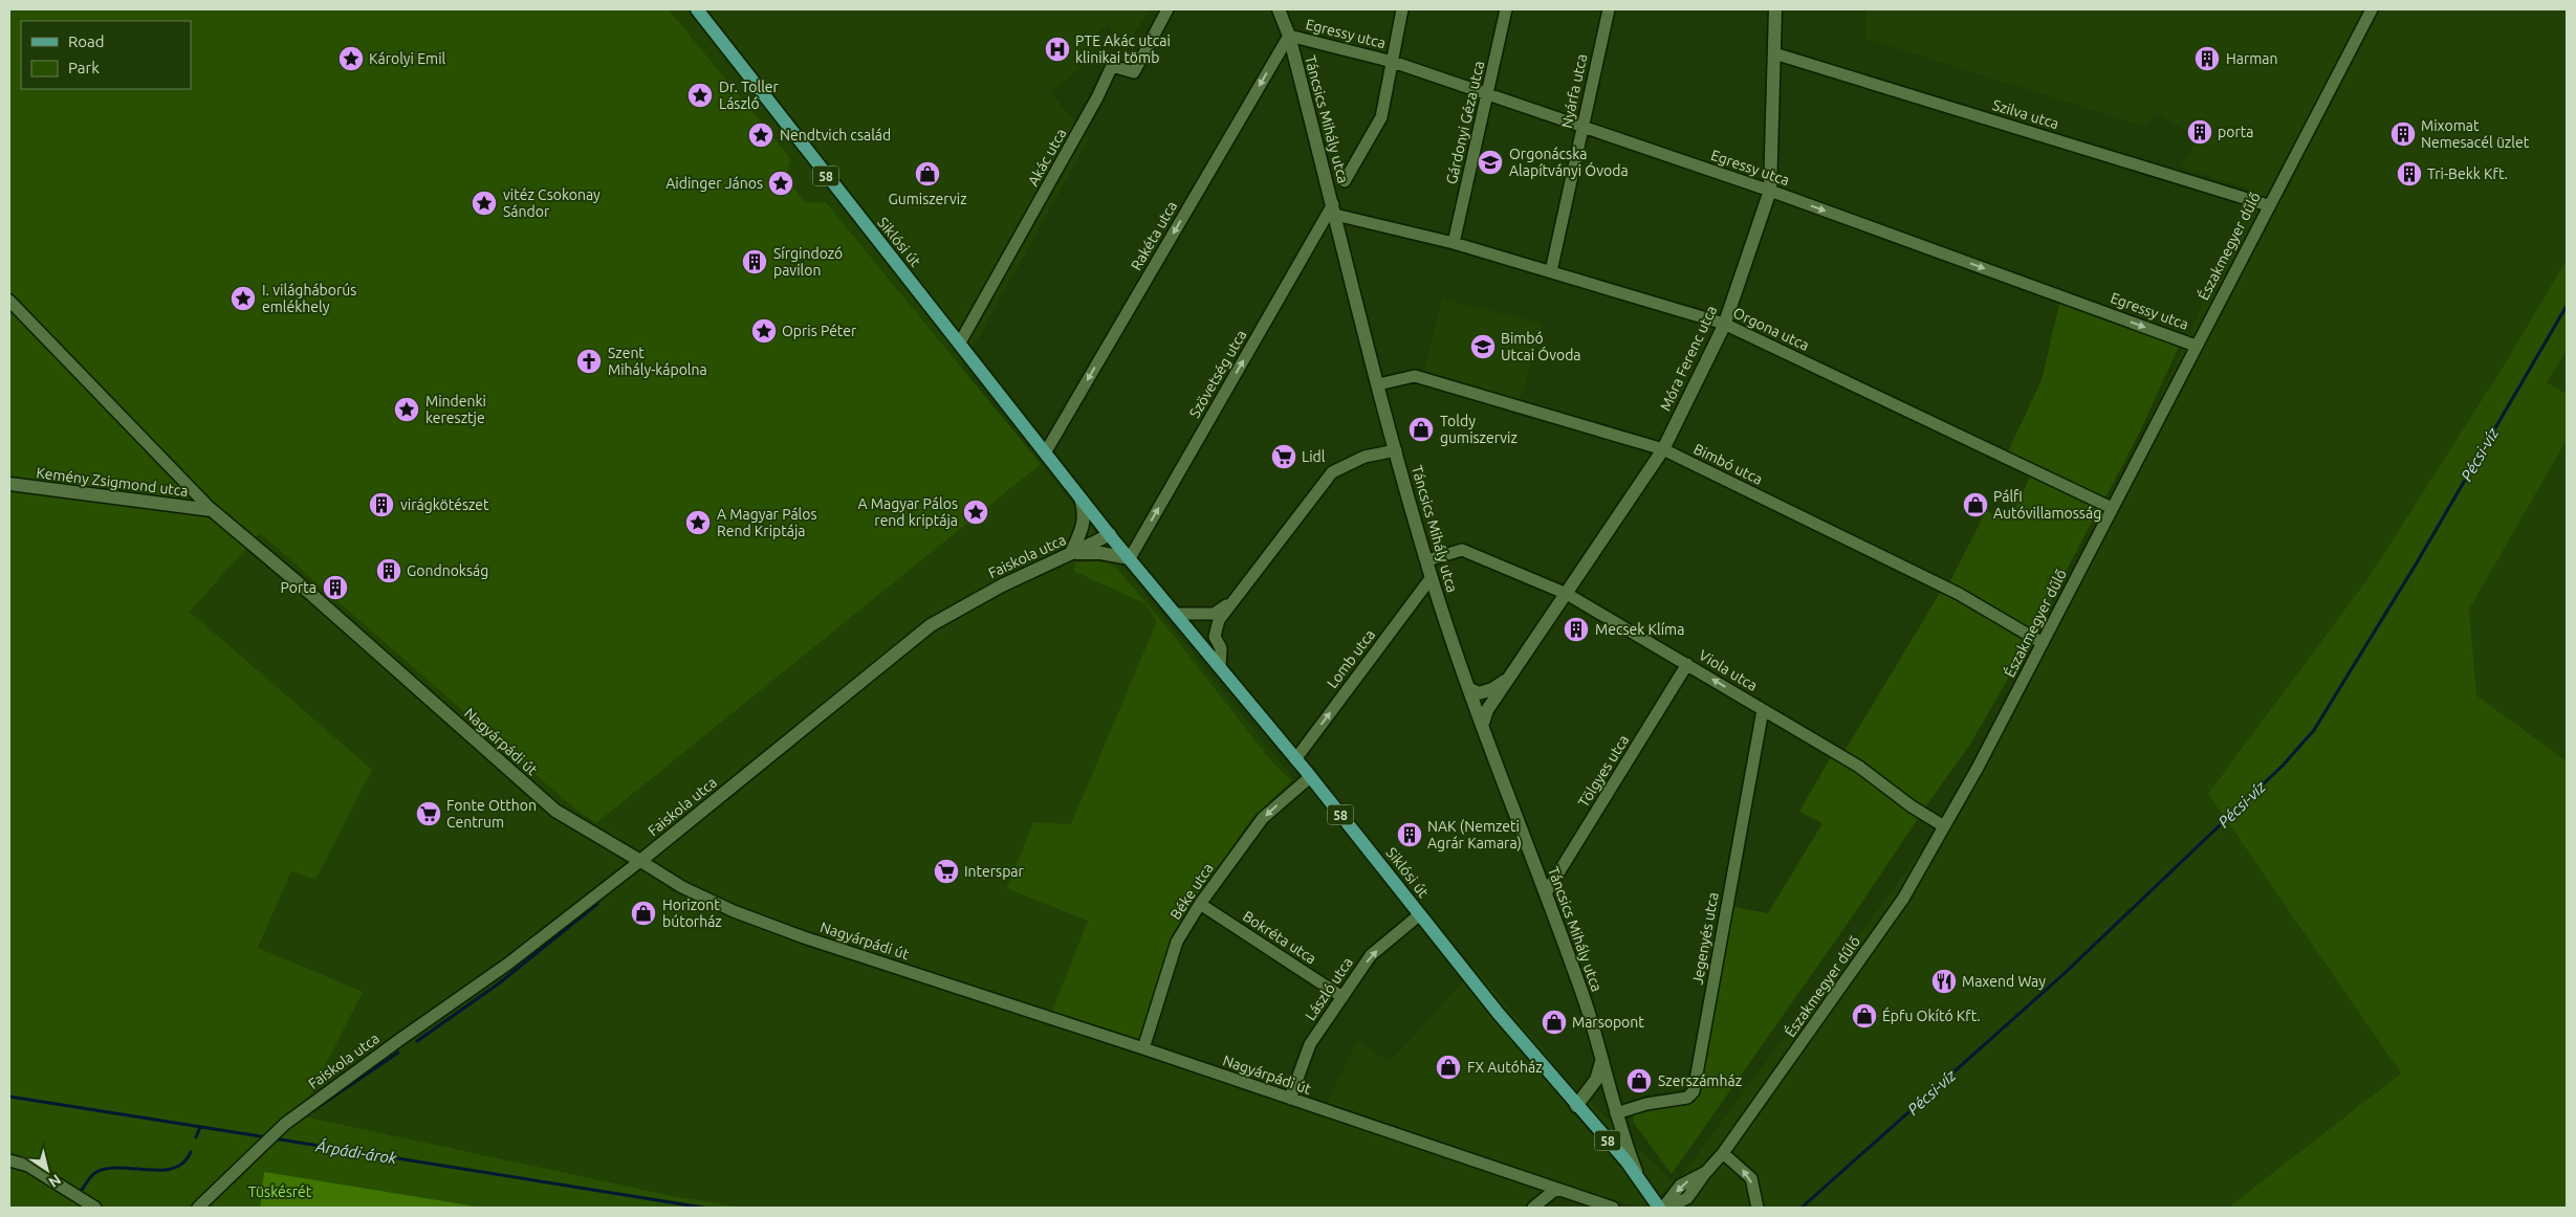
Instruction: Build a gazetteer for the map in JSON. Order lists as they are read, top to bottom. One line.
{"streets":{"main road":["58","Siklósi út"],"street":["Egressy utca","Nyárfa utca","Szilva utca","Táncsics Mihály utca","Gárdonyi Géza utca","Akác utca","Rakéta utca","Északmegyer dűlő","Orgona utca","Móra Ferenc utca","Szövetség utca","Bimbó utca","Kemény Zsigmond utca","Faiskola utca","Lomb utca","Viola utca","Nagyárpádi út","Tölgyes utca","Béke utca","Bokréta utca","Jegenyés utca","László utca"]},"crossings":[["Egressy utca","Nyárfa utca"],["Egressy utca","Táncsics Mihály utca"],["Egressy utca","Gárdonyi Géza utca"],["Egressy utca","Rakéta utca"],["Egressy utca","Északmegyer dűlő"],["Egressy utca","Móra Ferenc utca"],["Nyárfa utca","Orgona utca"],["Szilva utca","Északmegyer dűlő"],["Szilva utca","Móra Ferenc utca"],["Táncsics Mihály utca","Rakéta utca"],["Táncsics Mihály utca","Siklósi út"],["Táncsics Mihály utca","Orgona utca"],["Táncsics Mihály utca","Móra Ferenc utca"],["Táncsics Mihály utca","Szövetség utca"],["Táncsics Mihály utca","Bimbó utca"],["Táncsics Mihály utca","Lomb utca"],["Táncsics Mihály utca","Viola utca"],["Táncsics Mihály utca","Tölgyes utca"],["Táncsics Mihály utca","Jegenyés utca"],["Gárdonyi Géza utca","Orgona utca"],["Akác utca","Siklósi út"],["58","Siklósi út"],["58","Szövetség utca"],["58","Faiskola utca"],["Rakéta utca","Siklósi út"],["Siklósi út","Szövetség utca"],["Siklósi út","Lomb utca"],["Siklósi út","Béke utca"],["Siklósi út","László utca"],["Északmegyer dűlő","Orgona utca"],["Északmegyer dűlő","Bimbó utca"],["Északmegyer dűlő","Viola utca"],["Orgona utca","Móra Ferenc utca"],["Orgona utca","Szövetség utca"],["Móra Ferenc utca","Bimbó utca"],["Móra Ferenc utca","Viola utca"],["Kemény Zsigmond utca","Nagyárpádi út"],["Faiskola utca","Nagyárpádi út"],["Viola utca","Tölgyes utca"],["Viola utca","Jegenyés utca"],["Nagyárpádi út","Béke utca"],["Nagyárpádi út","László utca"],["Béke utca","Bokréta utca"],["Bokréta utca","László utca"]],"one_way":["Egressy utca","Rakéta utca","Szövetség utca","Lomb utca","Béke utca","László utca"],"water":["Pécsi-víz","Árpádi-árok"],"parks":["Tüskésrét"],"places":{"hospital":["PTE Akác utcai klinikai tömb"],"place":["Károlyi Emil","Dr. Toller László","Nendtvich család","Aidinger János","vitéz Csokonay Sándor","I. világháborús emlékhely","Opris Péter","Mindenki keresztje","A Magyar Pálos rend kriptája","A Magyar Pálos Rend Kriptája"],"building":["Harman","porta","Mixomat Nemesacél üzlet","Tri-Bekk Kft.","Sírgindozó pavilon","virágkötészet","Gondnokság","Porta","Mecsek Klíma","NAK (Nemzeti Agrár Kamara)"],"school or university":["Orgonácska Alapítványi Óvoda","Bimbó Utcai Óvoda"],"shop":["Gumiszerviz","Toldy gumiszerviz","Pálfi Autóvillamosság","Horizont bútorház","Épfu Okító Kft.","Marsopont","FX Autóház","Szerszámház"],"church":["Szent Mihály-kápolna"],"supermarket":["Lidl","Fonte Otthon Centrum","Interspar"],"restaurant":["Maxend Way"]},"legend":["Road","Park"],"north":"bottom right"}
